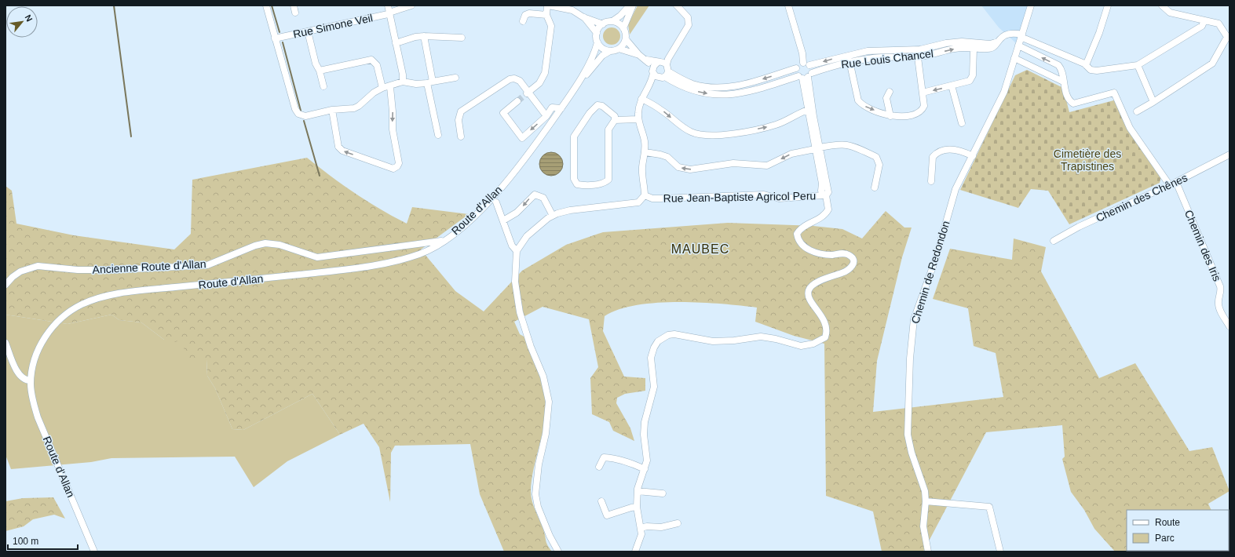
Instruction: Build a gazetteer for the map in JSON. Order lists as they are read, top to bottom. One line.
{"streets":{"street":["Rue Simone Veil","Rue Louis Chancel","Rue Jean-Baptiste Agricol Peru","Chemin des Chênes","Route d'Allan","Chemin des Iris","Ancienne Route d'Allan","Chemin de Redondon"]},"crossings":[["Rue Louis Chancel","Chemin de Redondon"],["Chemin des Chênes","Chemin des Iris"],["Route d'Allan","Ancienne Route d'Allan"]],"districts":["MAUBEC"],"parks":["Cimetière des Trapistines"],"legend":["Route","Parc"],"scale_bar":"100 m","north":"top right"}
